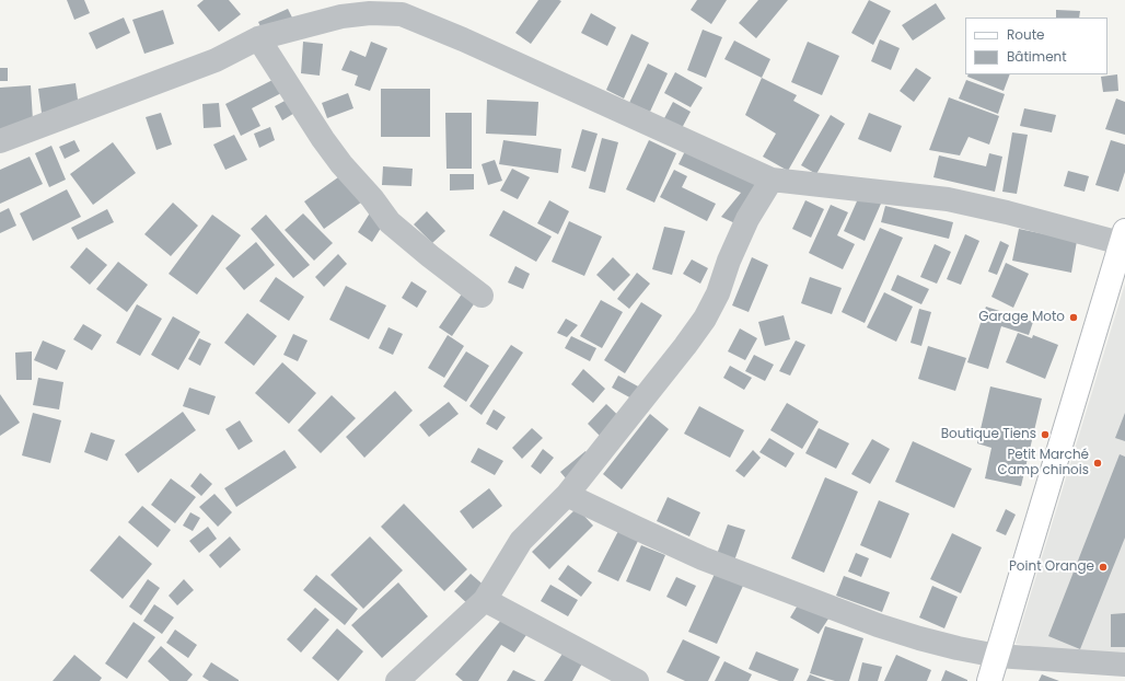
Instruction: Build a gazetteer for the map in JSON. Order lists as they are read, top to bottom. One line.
{"places":["Garage Moto","Boutique Tiens","Petit Marché Camp chinois","Point Orange"],"legend":["Route","Bâtiment"]}
